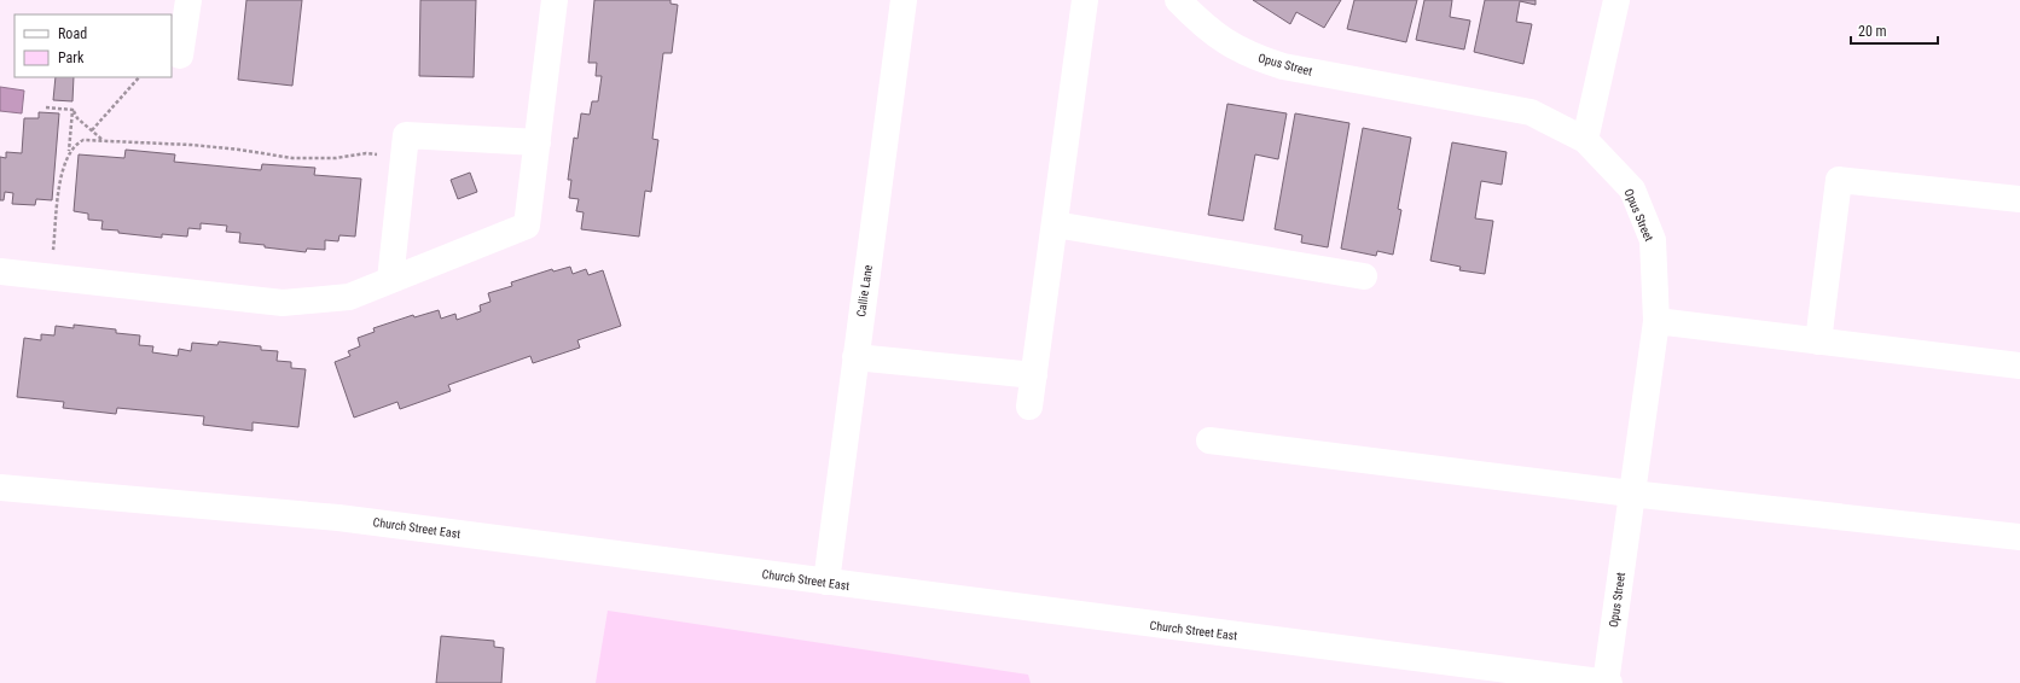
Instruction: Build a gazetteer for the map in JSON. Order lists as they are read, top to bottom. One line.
{"streets":{"main road":["Opus Street","Callie Lane","Church Street East"]},"crossings":[["Opus Street","Church Street East"],["Callie Lane","Church Street East"]],"legend":["Road","Park"],"scale_bar":"20 m"}
